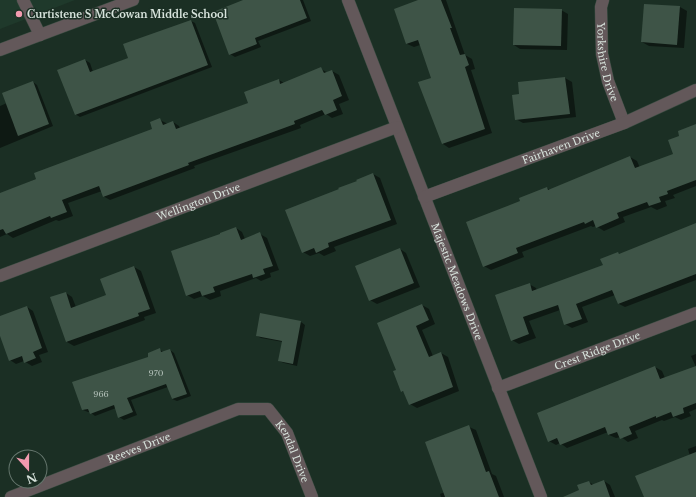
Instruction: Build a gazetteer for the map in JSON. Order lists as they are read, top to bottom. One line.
{"streets":{"street":["Yorkshire Drive","Fairhaven Drive","Wellington Drive","Majestic Meadows Drive","Crest Ridge Drive","Reeves Drive","Kendal Drive"]},"crossings":[["Yorkshire Drive","Fairhaven Drive"],["Fairhaven Drive","Majestic Meadows Drive"],["Wellington Drive","Majestic Meadows Drive"],["Majestic Meadows Drive","Crest Ridge Drive"],["Reeves Drive","Kendal Drive"]],"places":["Curtistene S McCowan Middle School"],"house_numbers":["970","966"],"north":"bottom"}
